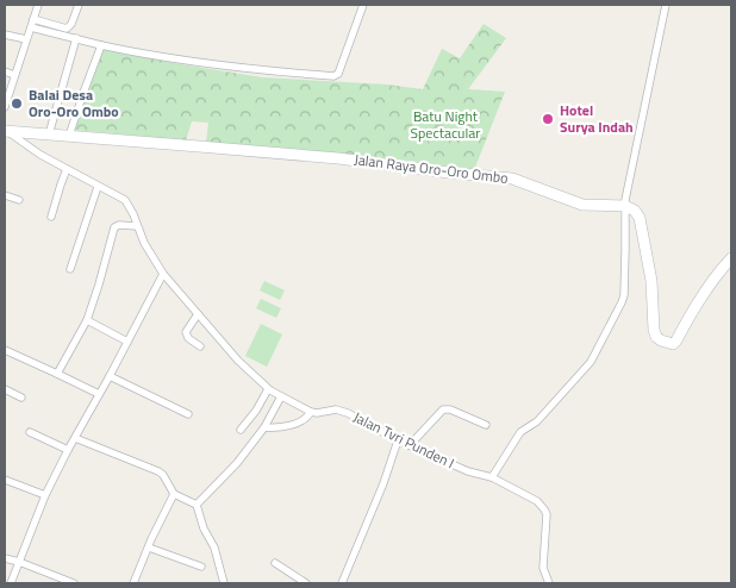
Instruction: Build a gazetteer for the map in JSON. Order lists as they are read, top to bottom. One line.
{"streets":{"main road":["Jalan Raya Oro-Oro Ombo"],"street":["Jalan Tvri Punden I"]},"crossings":[["Jalan Raya Oro-Oro Ombo","Jalan Tvri Punden I"]],"parks":["Batu Night Spectacular"],"places":["Balai Desa Oro-Oro Ombo","Hotel Surya Indah"]}
